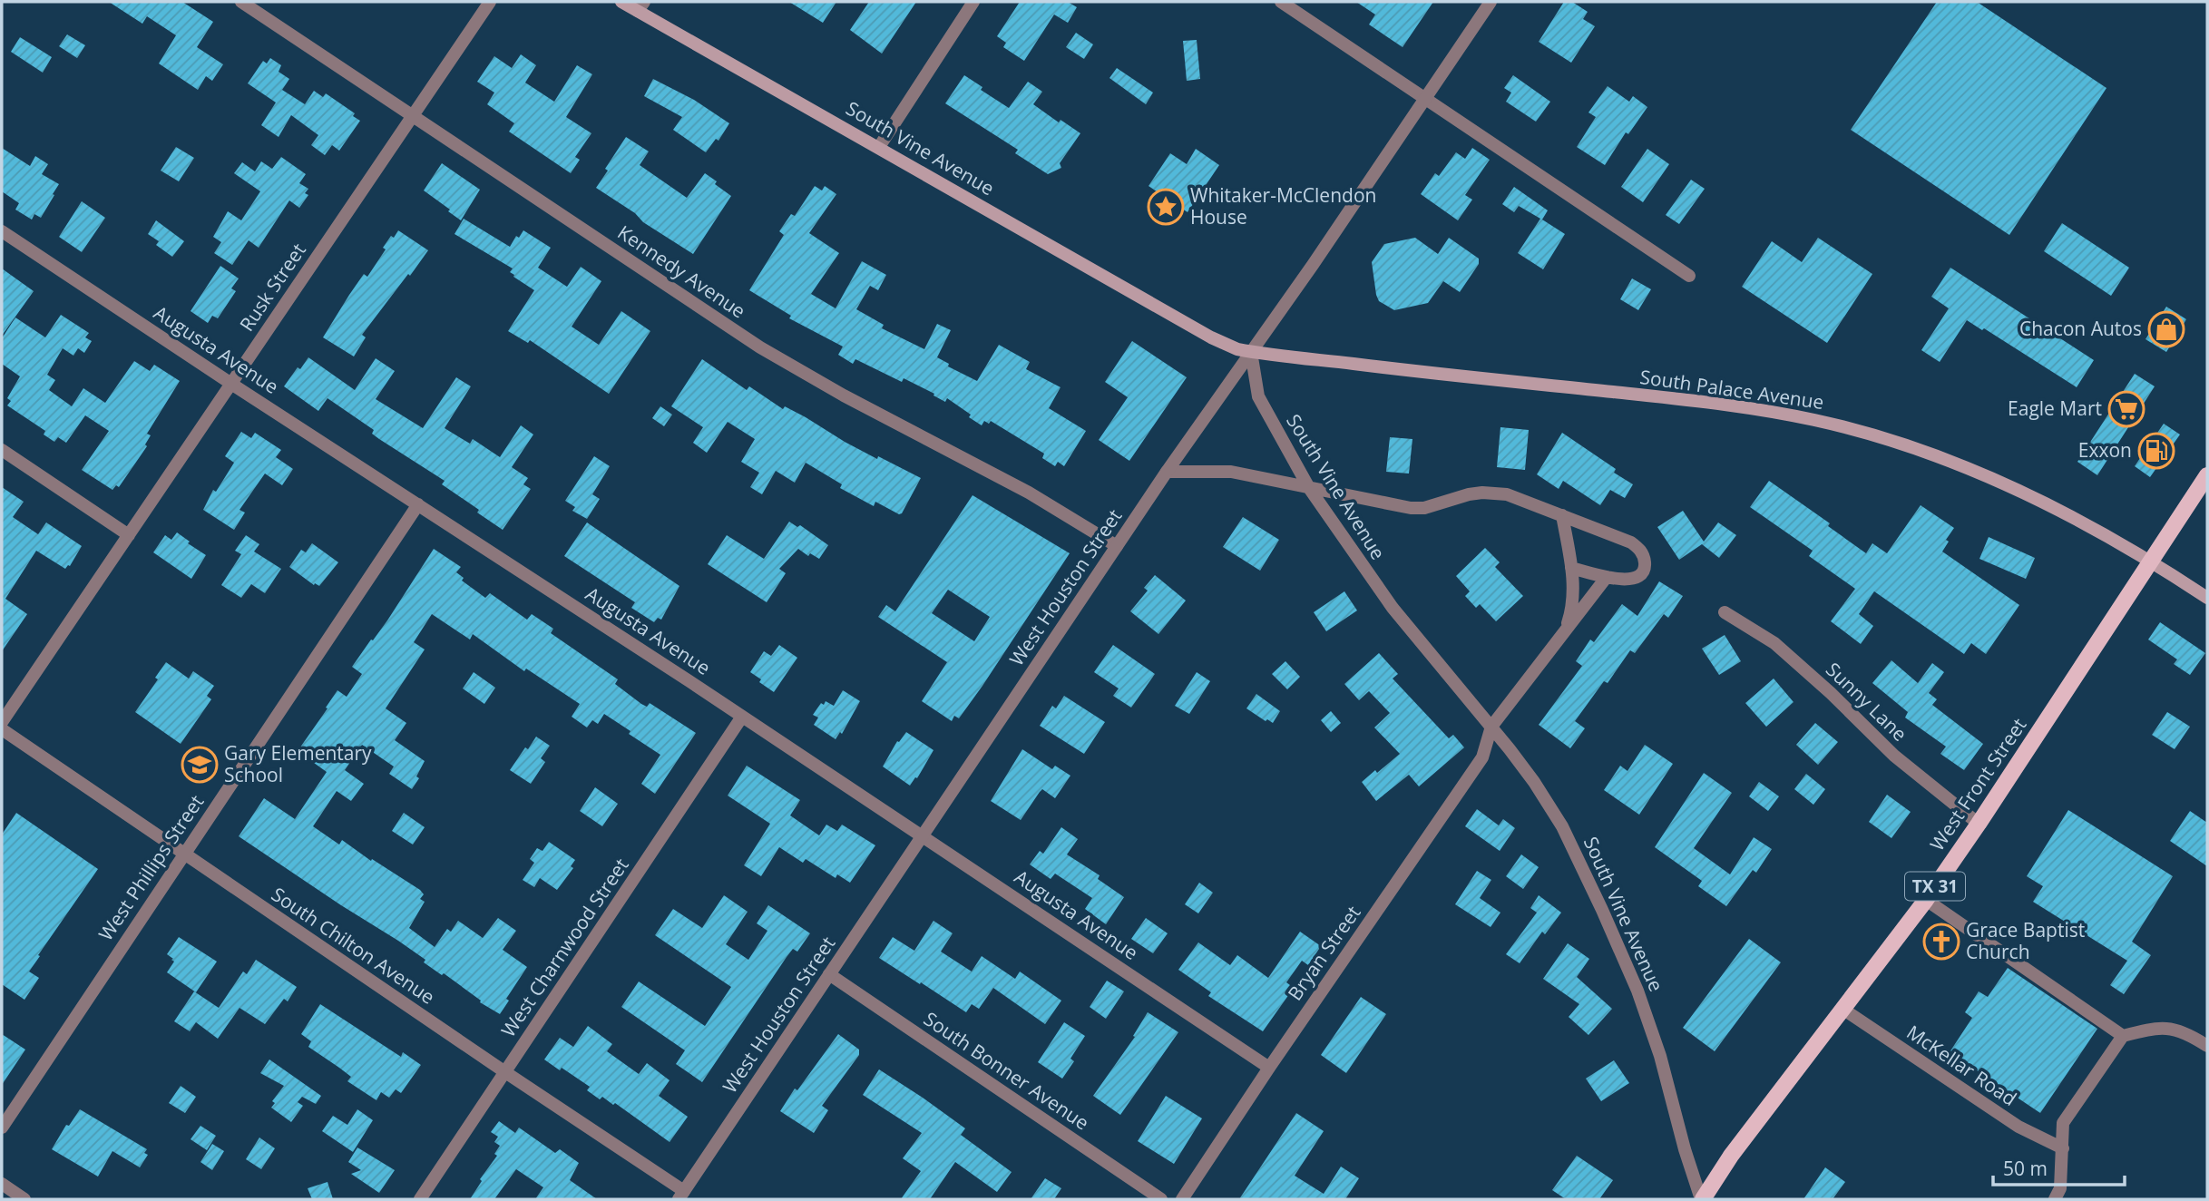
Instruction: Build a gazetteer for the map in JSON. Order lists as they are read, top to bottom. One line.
{"streets":{"main road":["South Vine Avenue","South Palace Avenue","West Front Street","TX 31"],"street":["Kennedy Avenue","Rusk Street","Augusta Avenue","West Houston Street","Sunny Lane","West Phillips Street","South Chilton Avenue","West Charnwood Street","Bryan Street","McKellar Road","South Bonner Avenue"]},"crossings":[["South Vine Avenue","South Palace Avenue"],["South Vine Avenue","West Houston Street"],["South Vine Avenue","West Front Street"],["South Vine Avenue","Bryan Street"],["Kennedy Avenue","Rusk Street"],["Kennedy Avenue","West Houston Street"],["Rusk Street","Augusta Avenue"],["Augusta Avenue","West Houston Street"],["Augusta Avenue","West Phillips Street"],["Augusta Avenue","West Charnwood Street"],["Augusta Avenue","Bryan Street"],["South Palace Avenue","West Houston Street"],["South Palace Avenue","West Front Street"],["West Houston Street","South Chilton Avenue"],["West Houston Street","South Bonner Avenue"],["Sunny Lane","West Front Street"],["West Front Street","McKellar Road"],["West Phillips Street","South Chilton Avenue"],["South Chilton Avenue","West Charnwood Street"]],"places":{"place":["Whitaker-McClendon House"],"shop":["Chacon Autos"],"supermarket":["Eagle Mart"],"fuel station":["Exxon"],"school or university":["Gary Elementary School"],"church":["Grace Baptist Church"]},"scale_bar":"50 m"}
